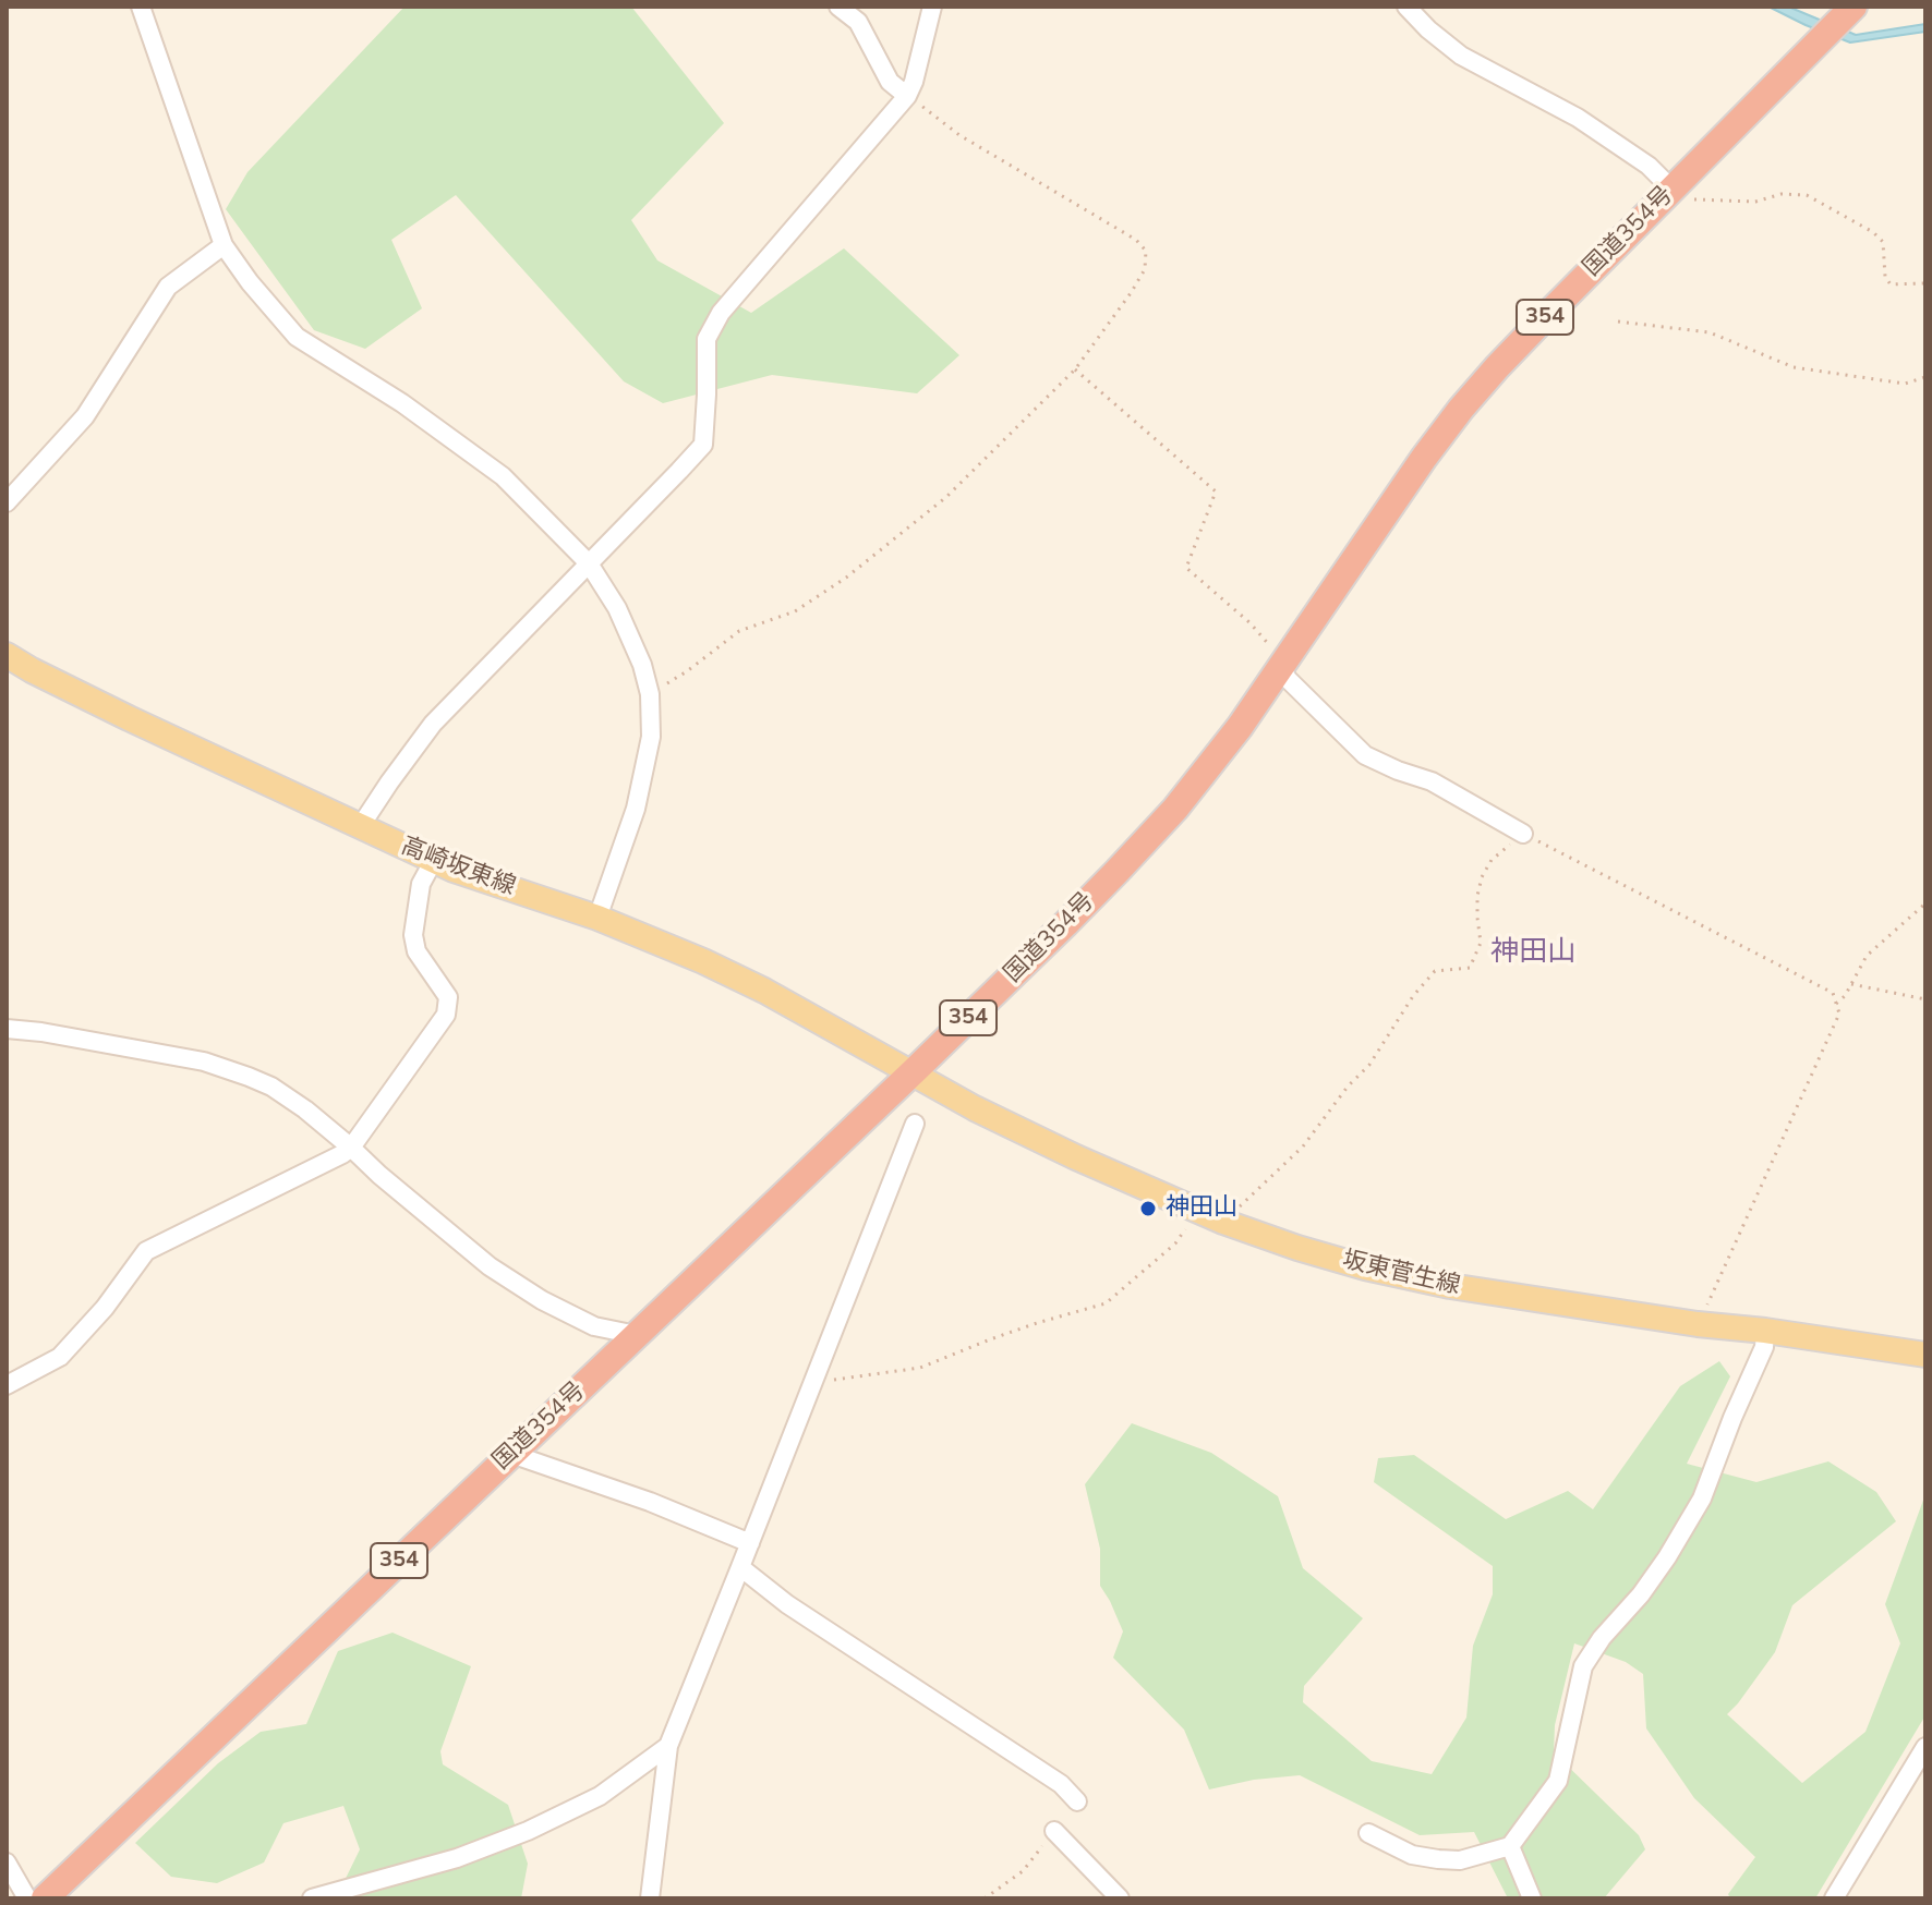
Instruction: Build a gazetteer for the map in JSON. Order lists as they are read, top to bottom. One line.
{"streets":{"highway":["国道354号","354"],"main road":["高崎坂東線","坂東菅生線"]},"crossings":[["国道354号","高崎坂東線"],["国道354号","坂東菅生線"],["高崎坂東線","坂東菅生線"]],"districts":["神田山"],"places":["神田山"]}
